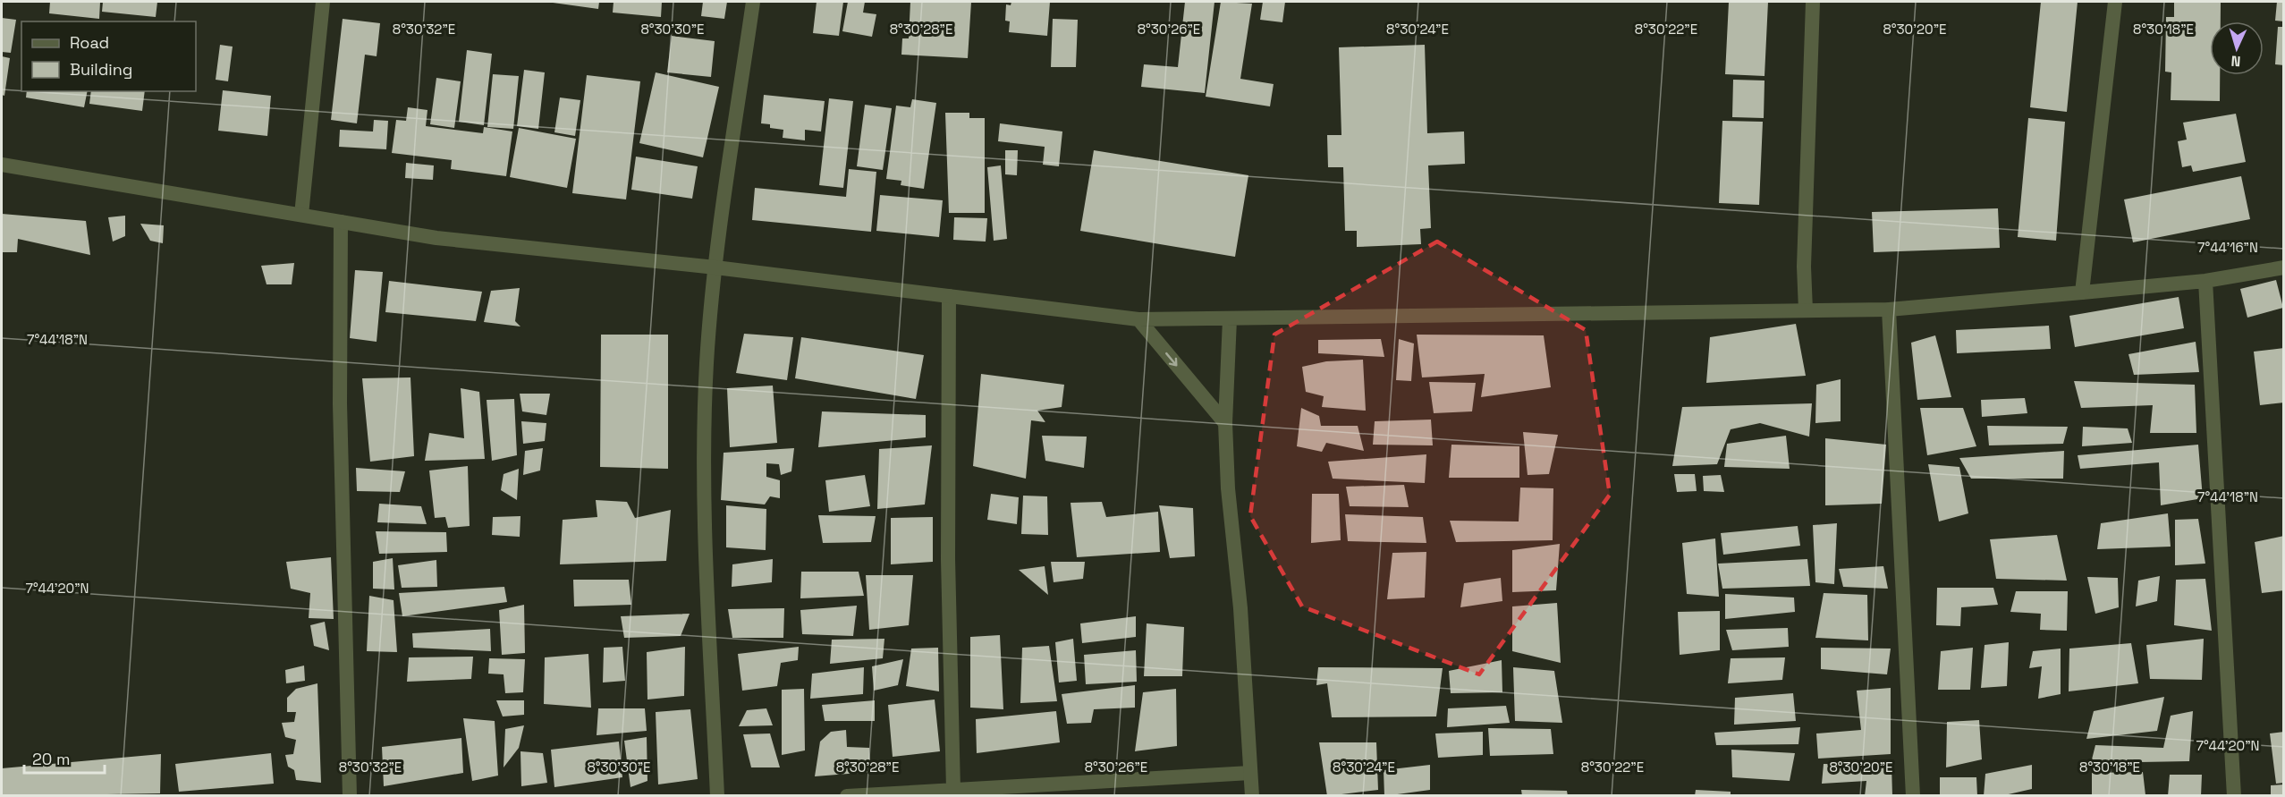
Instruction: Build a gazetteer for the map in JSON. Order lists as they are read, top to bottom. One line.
{"legend":["Road","Building"],"scale_bar":"20 m","north":"bottom","coordinates":["8°30'32\"E","8°30'30\"E","8°30'28\"E","8°30'26\"E","8°30'24\"E","8°30'22\"E","8°30'20\"E","8°30'18\"E","7°44'16\"N","7°44'18\"N","7°44'20\"N"]}
